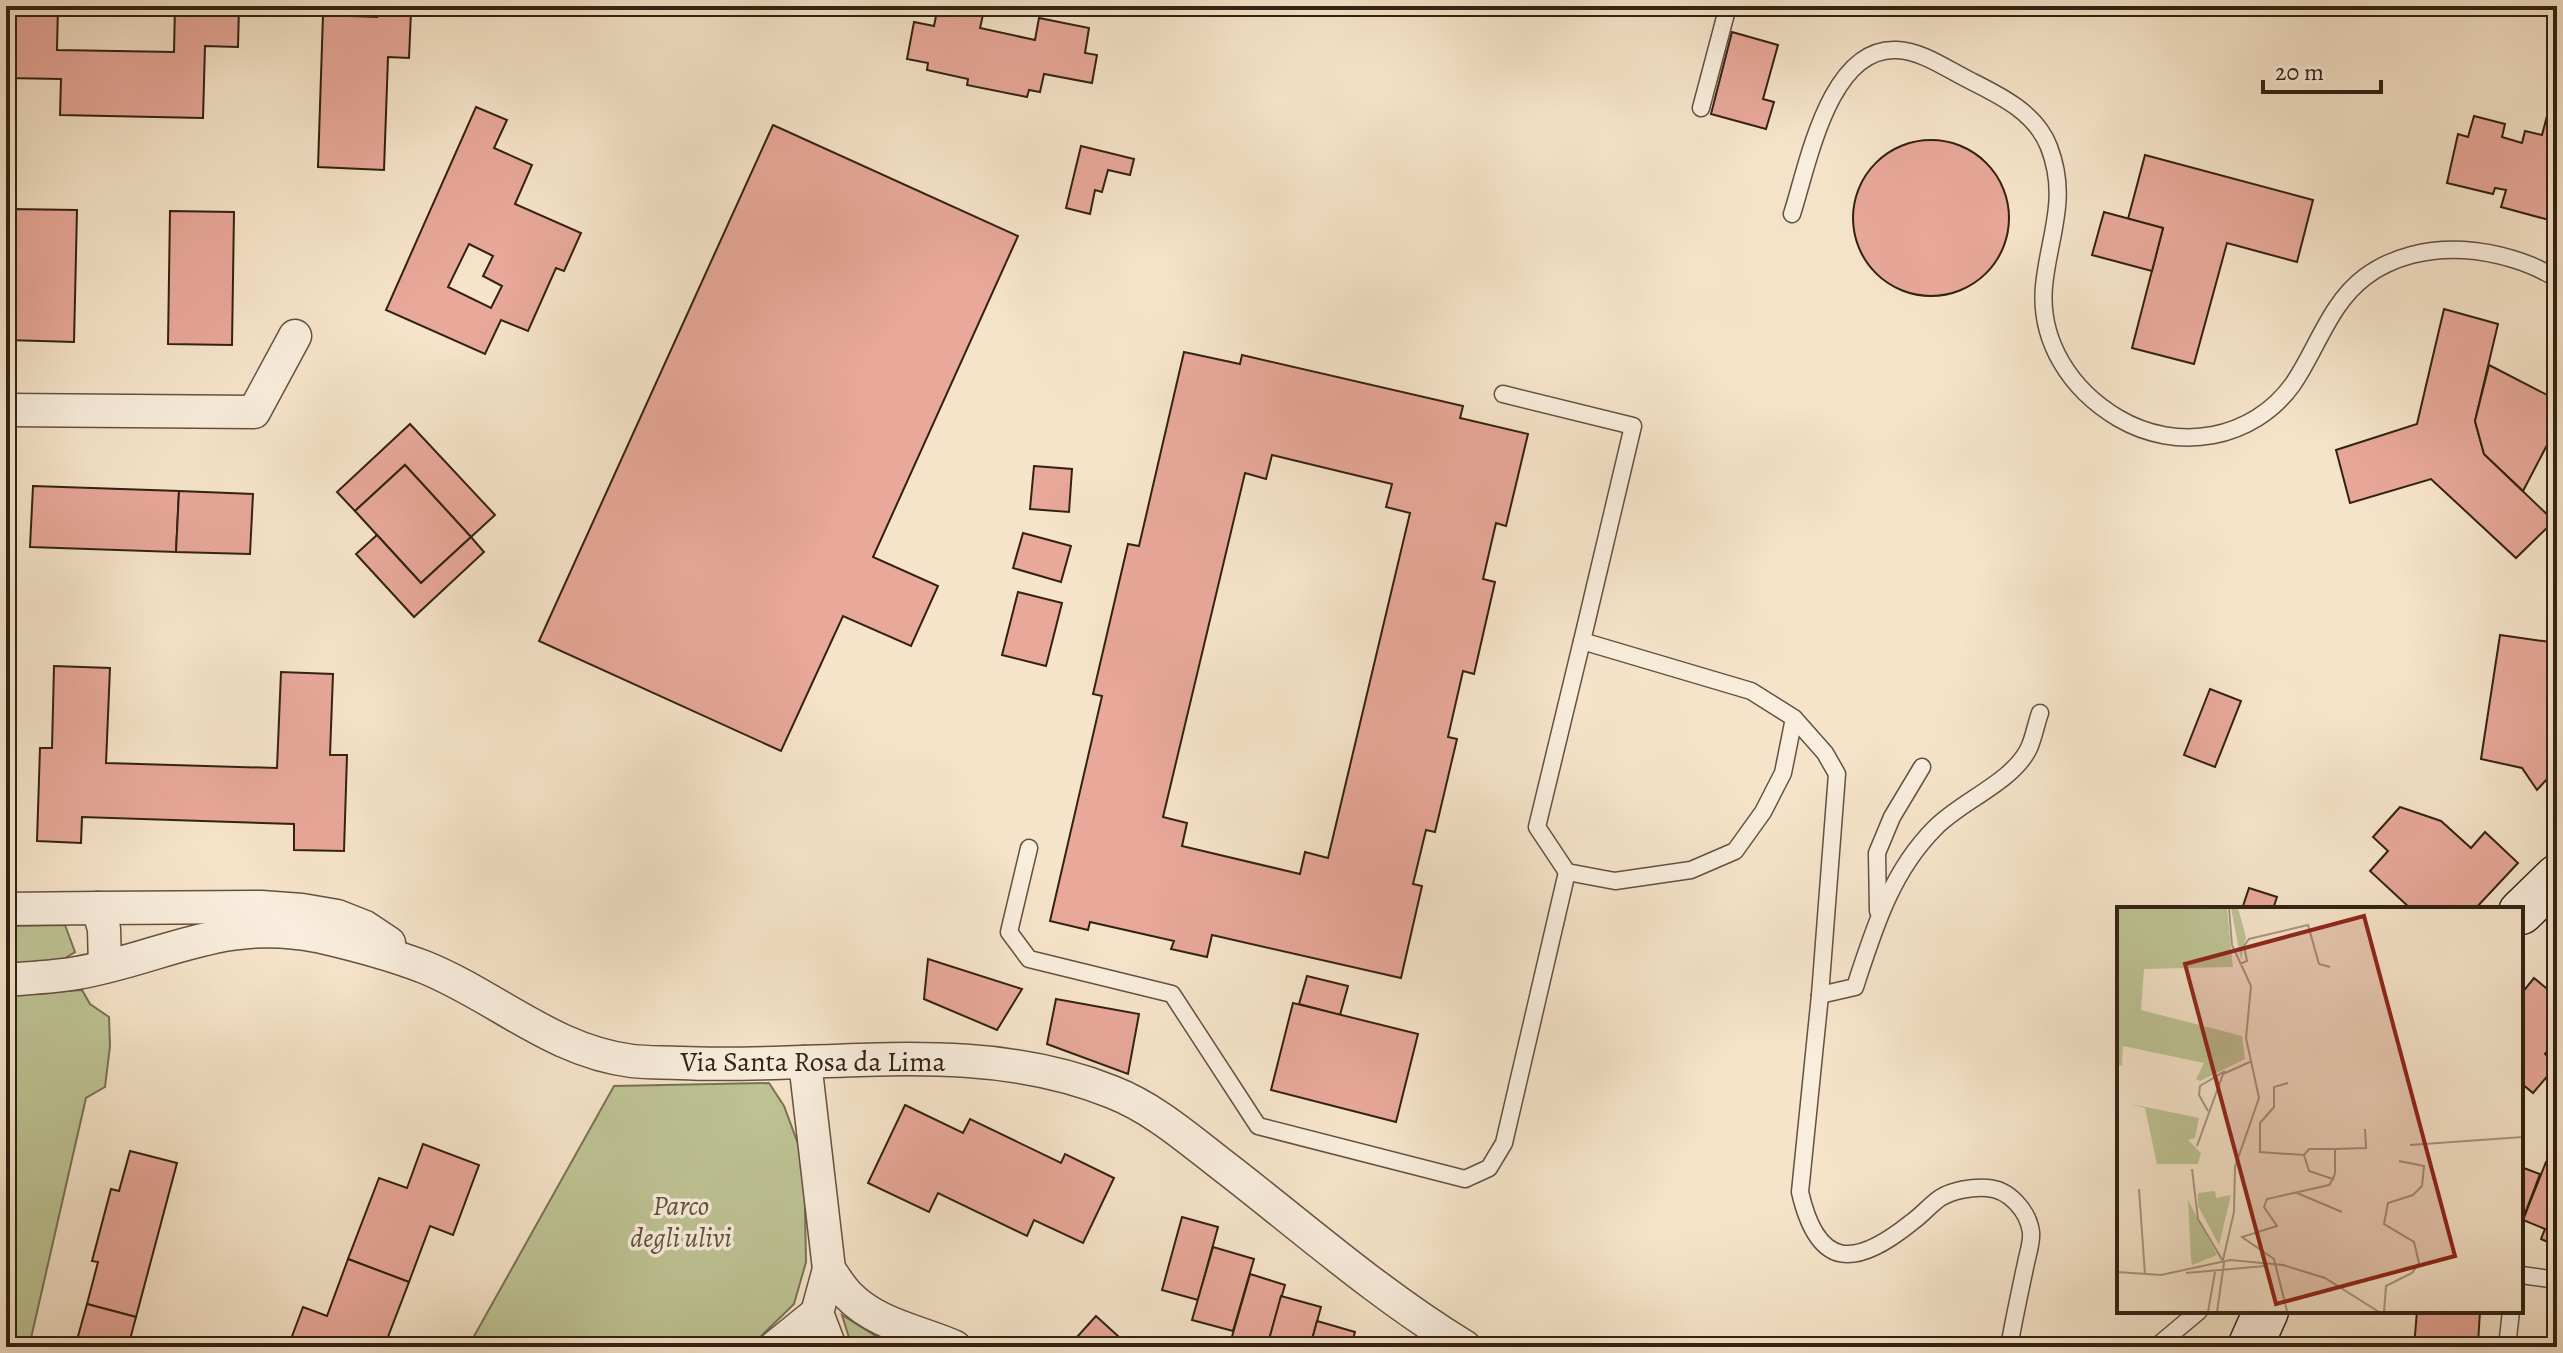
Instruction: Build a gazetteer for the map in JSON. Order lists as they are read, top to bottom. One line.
{"streets":{"street":["Via Santa Rosa da Lima"]},"parks":["Parco degli ulivi"],"scale_bar":"20 m"}
